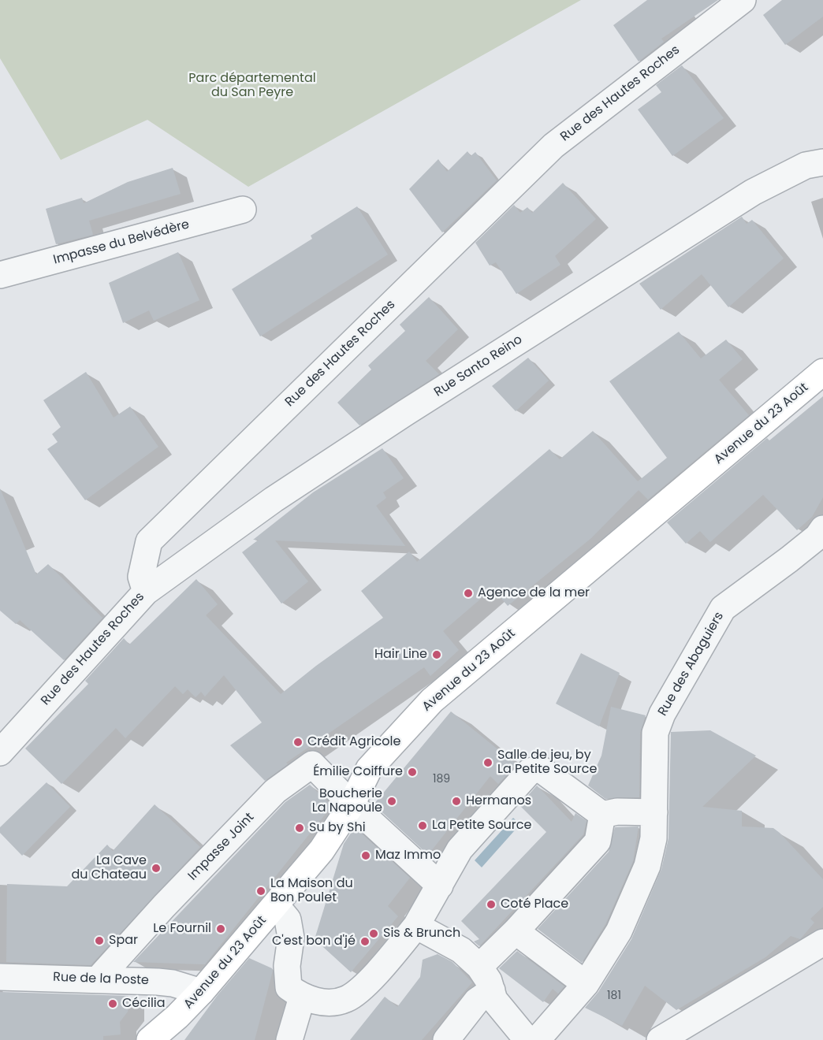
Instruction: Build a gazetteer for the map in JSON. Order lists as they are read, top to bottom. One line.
{"streets":{"street":["Rue des Hautes Roches","Impasse du Belvédère","Rue Santo Reino","Avenue du 23 Août","Rue des Abaguiers","Impasse Joint","Rue de la Poste"]},"crossings":[["Rue des Hautes Roches","Rue Santo Reino"],["Avenue du 23 Août","Impasse Joint"],["Avenue du 23 Août","Rue de la Poste"],["Impasse Joint","Rue de la Poste"]],"parks":["Parc départemental du San Peyre"],"places":["Agence de la mer","Hair Line","Crédit Agricole","Salle de jeu, by La Petite Source","Émilie Coiffure","Boucherie La Napoule","Hermanos","La Petite Source","Su by Shi","Maz Immo","La Cave du Chateau","La Maison du Bon Poulet","Coté Place","Le Fournil","Sis & Brunch","Spar","C'est bon d'jé","Cécilia"],"house_numbers":["189","181"]}
